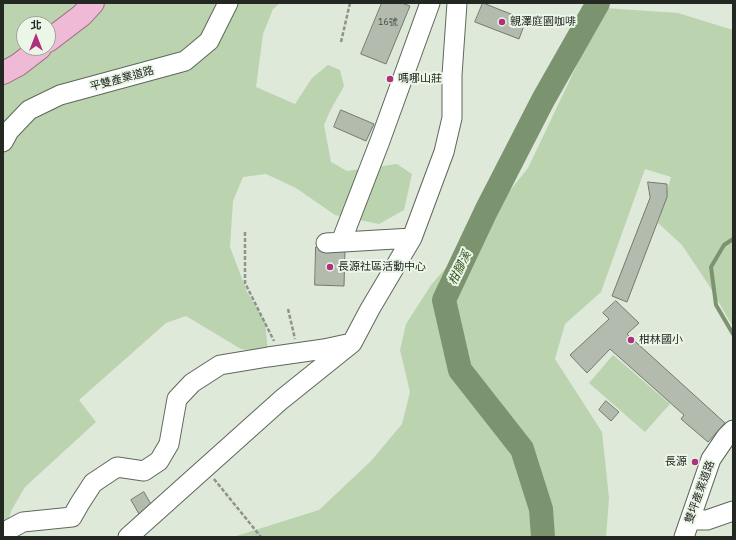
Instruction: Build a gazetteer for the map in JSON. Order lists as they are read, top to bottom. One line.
{"streets":{"street":["平雙產業道路","雙坪產業道路"]},"water":["柑腳溪"],"places":["親澤庭園咖啡","嗎哪山莊","長源社區活動中心","柑林國小","長源"],"house_numbers":["16號"],"north":"top"}
